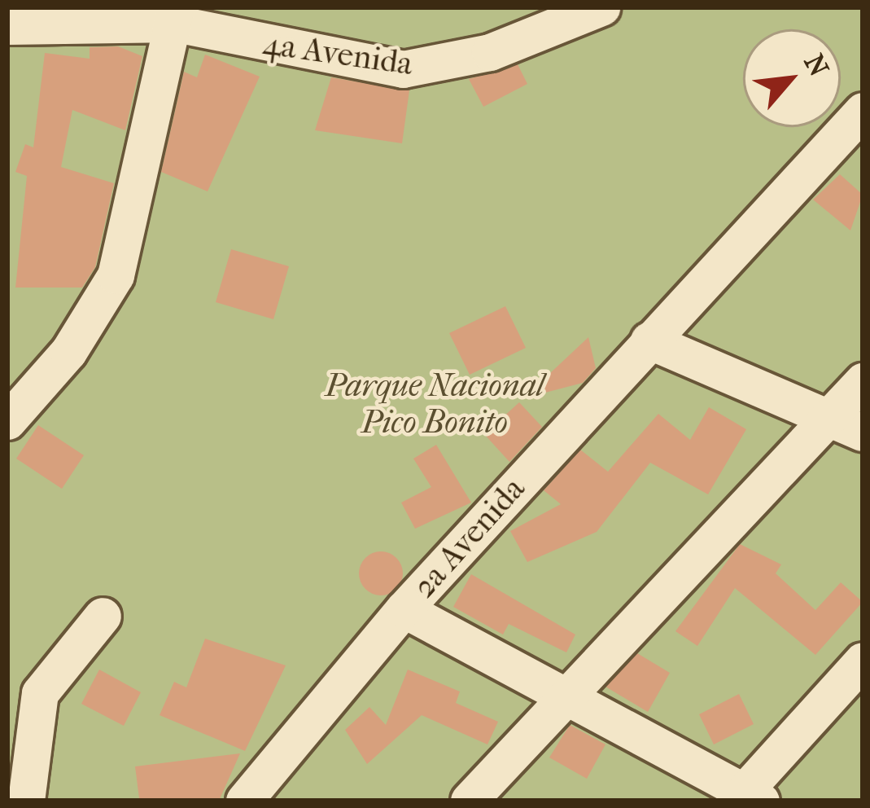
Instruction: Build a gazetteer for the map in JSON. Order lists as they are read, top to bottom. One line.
{"streets":{"street":["4a Avenida","2a Avenida"]},"parks":["Parque Nacional Pico Bonito"],"north":"top right"}
